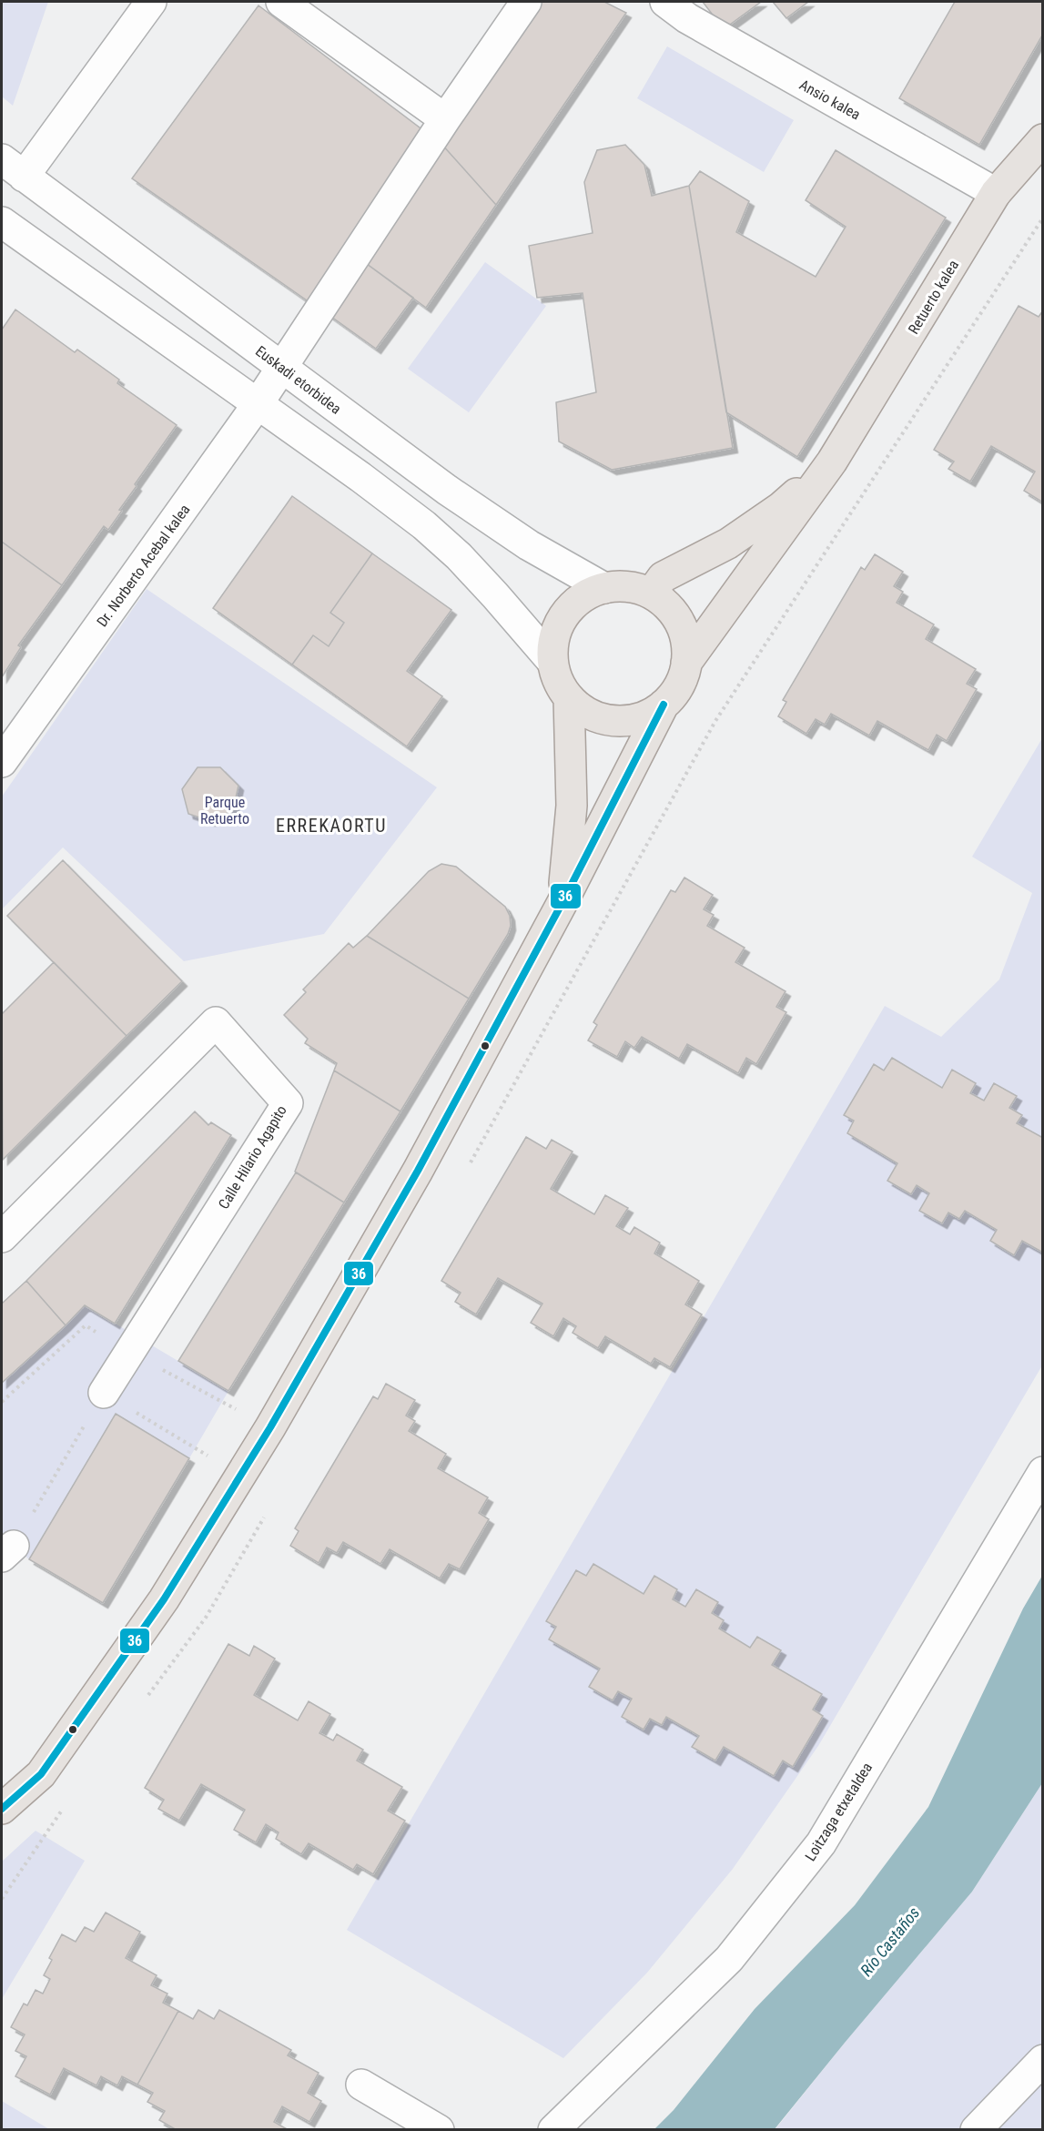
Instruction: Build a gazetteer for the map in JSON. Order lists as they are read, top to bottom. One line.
{"streets":{"main road":["Retuerto kalea"],"street":["Ansio kalea","Euskadi etorbidea","Dr. Norberto Acebal kalea","Calle Hilario Agapito","Loitzaga etxetaldea"]},"crossings":[["Ansio kalea","Retuerto kalea"],["Euskadi etorbidea","Dr. Norberto Acebal kalea"]],"districts":["ERREKAORTU"],"water":["Río Castaños"],"parks":["Parque Retuerto"],"lines":["transit line 36"]}
